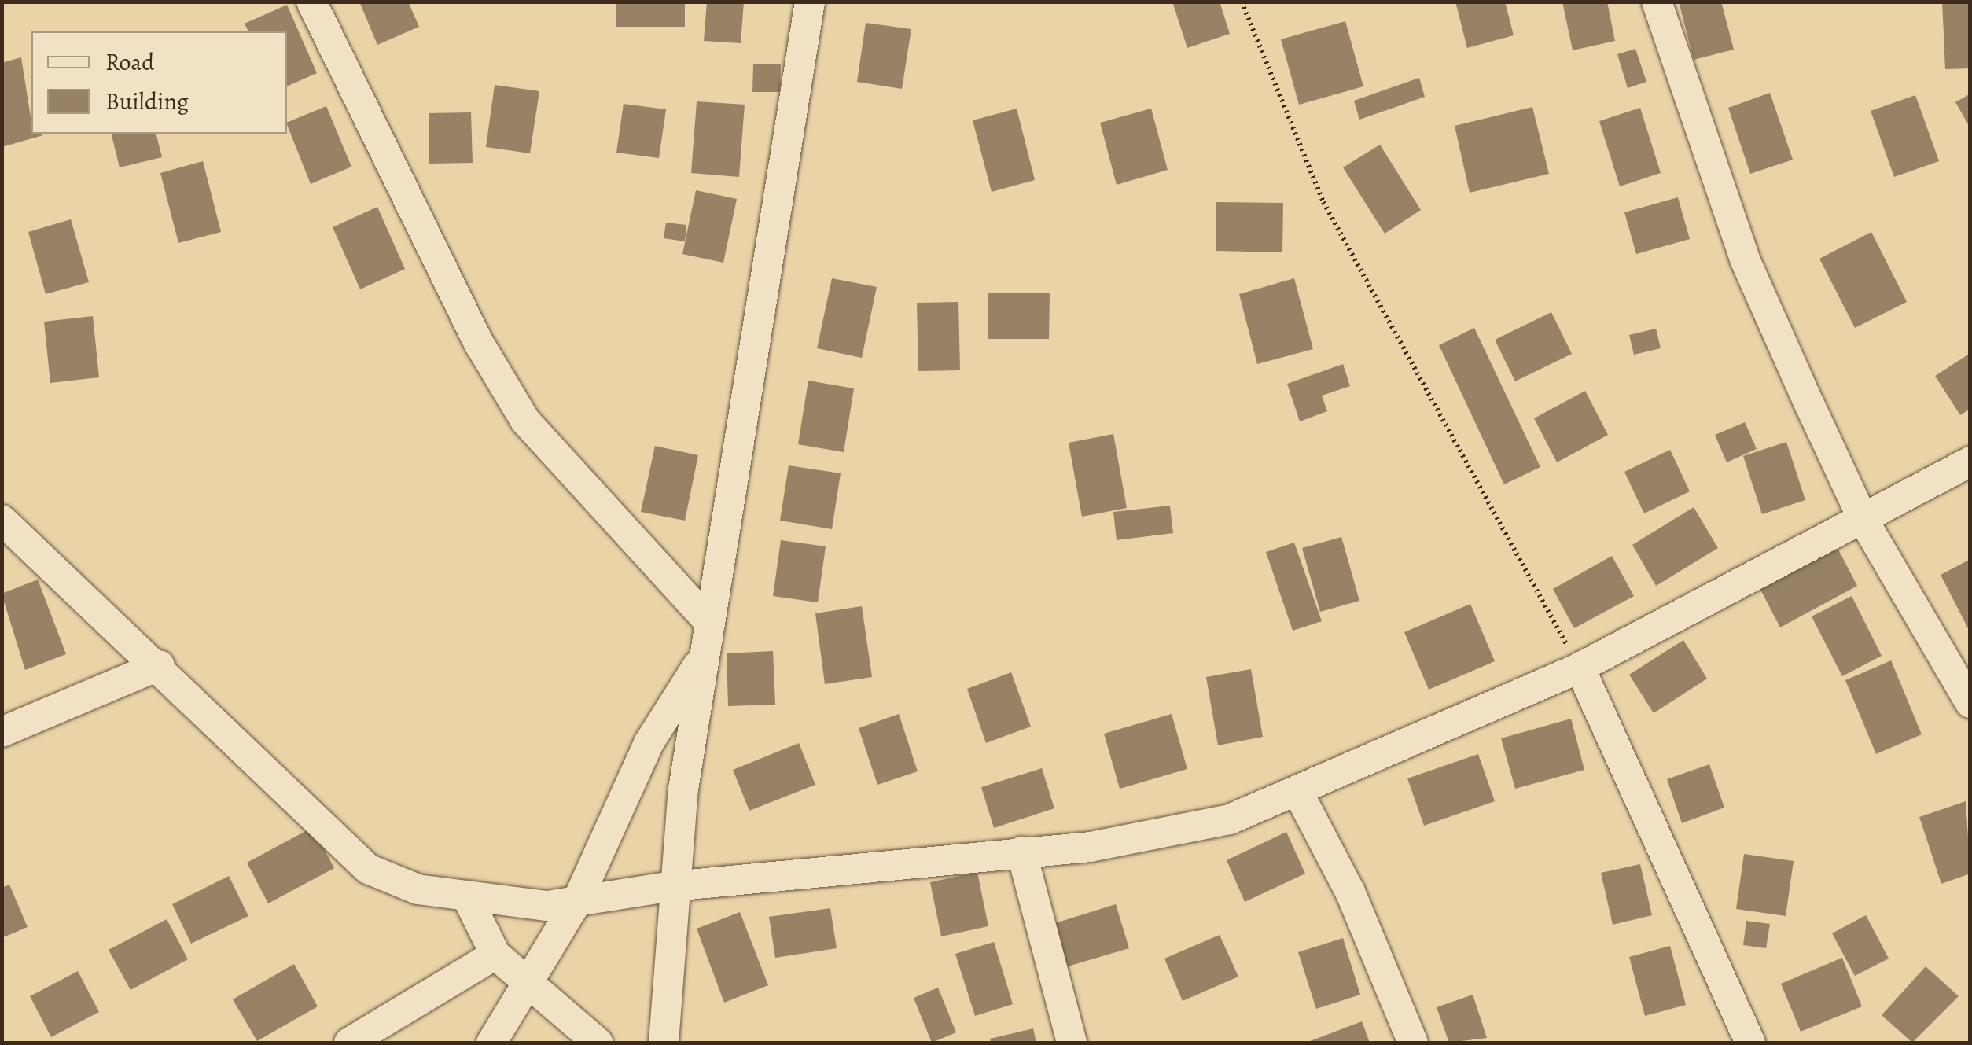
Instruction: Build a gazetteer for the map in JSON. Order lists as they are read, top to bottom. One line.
{"legend":["Road","Building"]}
